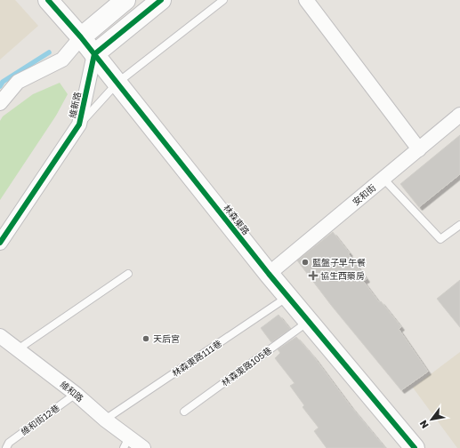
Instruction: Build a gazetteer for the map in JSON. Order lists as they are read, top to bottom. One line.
{"streets":{"main road":["林森東路"],"street":["維新路","安和街","維和路"],"lane":["林森東路111巷","林森東路105巷","維和街12巷"]},"crossings":[["維新路","林森東路"],["安和街","林森東路"],["林森東路","林森東路111巷"],["林森東路","林森東路105巷"],["林森東路111巷","維和路"],["維和路","維和街12巷"]],"places":{"other":["藍盤子早午餐","天后宮"],"health":["協生西藥房"]},"north":"bottom left"}
